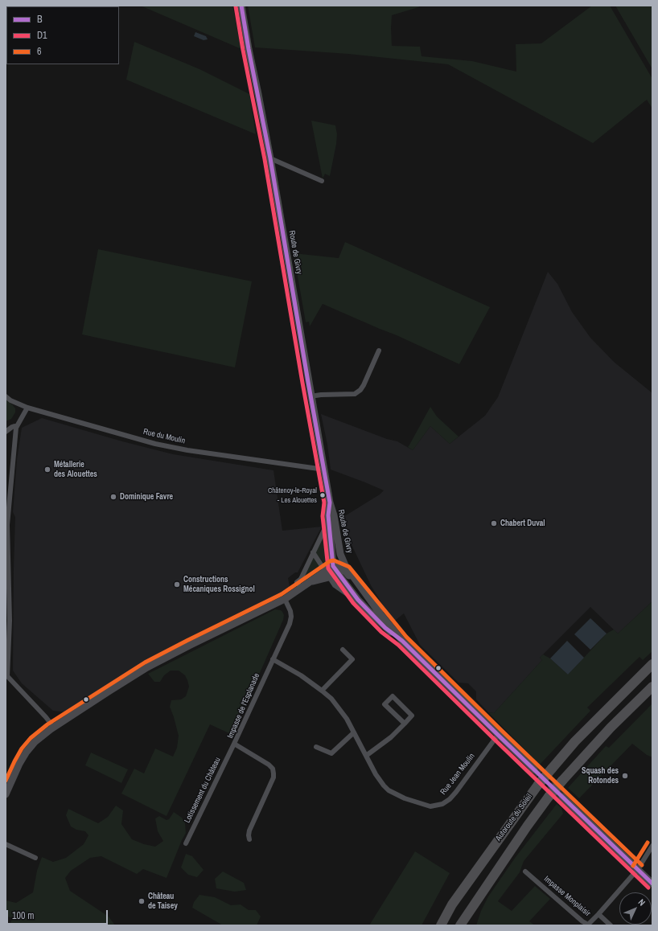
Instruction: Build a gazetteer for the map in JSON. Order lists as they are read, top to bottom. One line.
{"streets":{"highway":["Autoroute du Soleil"],"main road":["Route de Givry"],"street":["Rue du Moulin","Impasse de l'Esplanade","Rue Jean Moulin","Lotissement du Château","Impasse Monplaisir"]},"crossings":[["Route de Givry","Rue du Moulin"],["Route de Givry","Rue Jean Moulin"],["Impasse de l'Esplanade","Rue Jean Moulin"],["Impasse de l'Esplanade","Lotissement du Château"]],"places":["Métallerie des Alouettes","Châtenoy-le-Royal - Les Alouettes","Dominique Favre","Chabert Duval","Constructions Mécaniques Rossignol","Squash des Rotondes","Château de Taisey"],"lines":["transit line B","transit line D1","transit line 6"],"legend":["B","D1","6"],"scale_bar":"100 m","north":"top right"}
